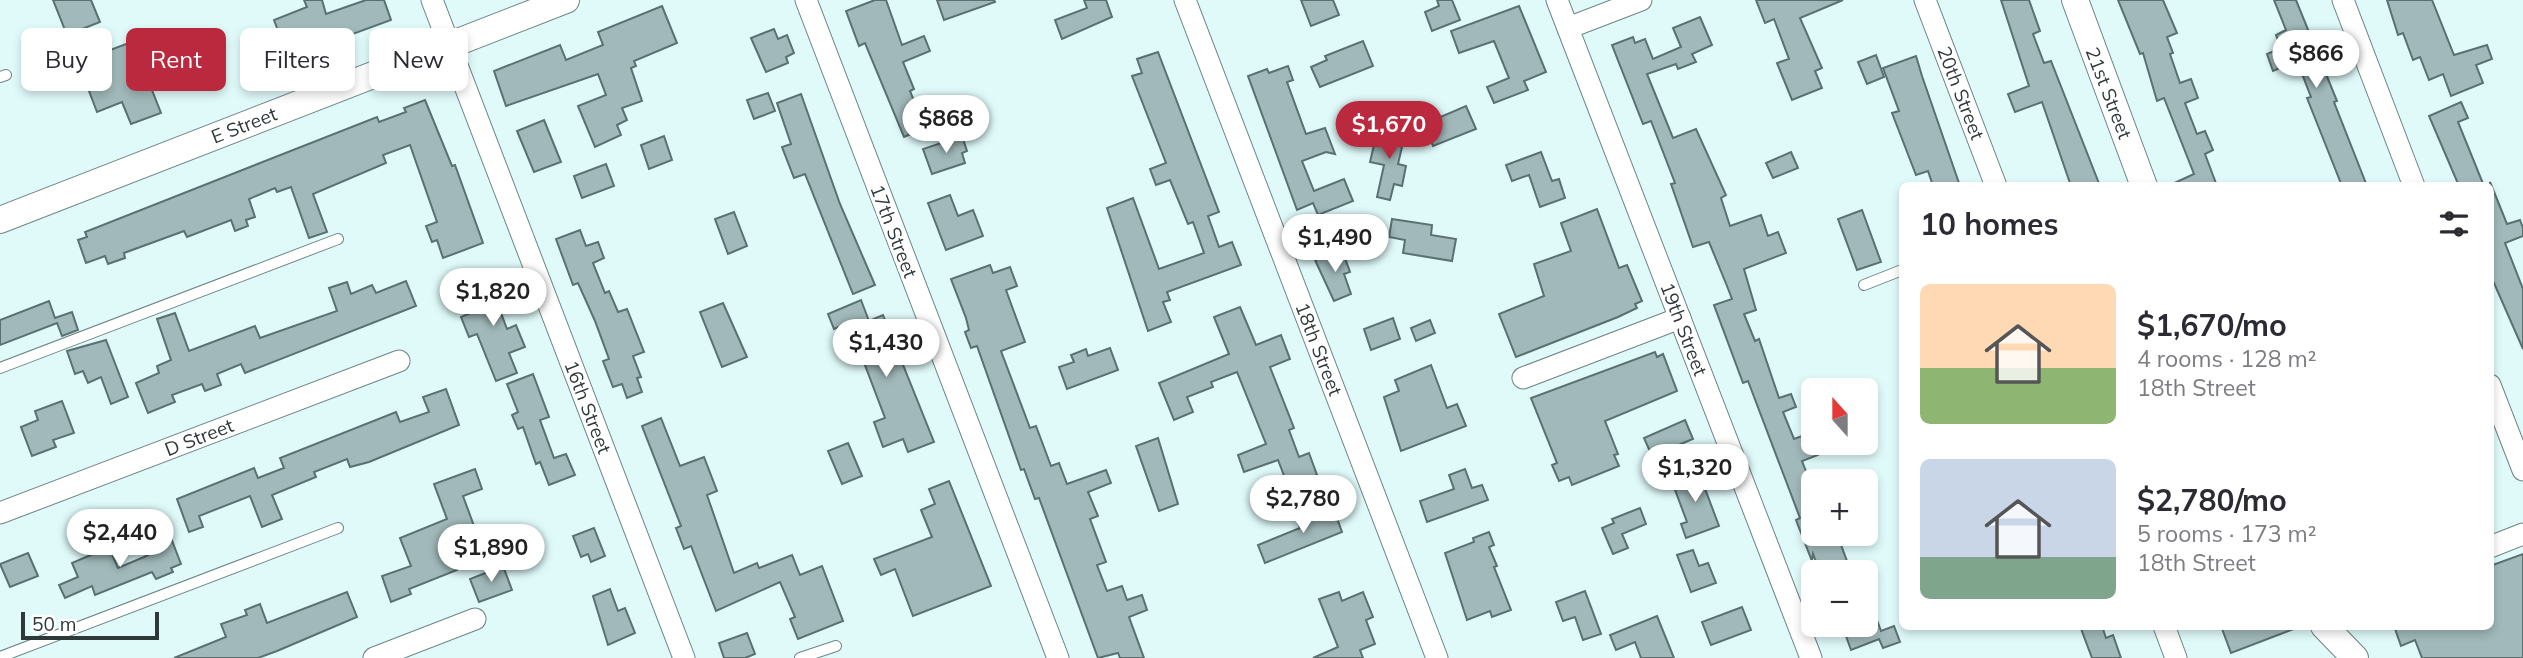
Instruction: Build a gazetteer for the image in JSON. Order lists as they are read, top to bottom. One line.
{"streets":{"street":["20th Street","21st Street","E Street","17th Street","19th Street","18th Street","16th Street","D Street"]},"scale_bar":"50 m","north":"top","page":{"chip":["Buy","Rent","Filters","New"],"price":["$866","$868","$1,670","$1,490","$1,820","$1,430","$1,320","$2,780","$2,440","$1,890"],"heading":"10 homes","list":[{"name":"$1,670/mo","note":"4 rooms · 128 m² · 18th Street"},{"name":"$2,780/mo","note":"5 rooms · 173 m² · 18th Street"}],"map_buttons":["+","−"],"scale":"50 m"}}
